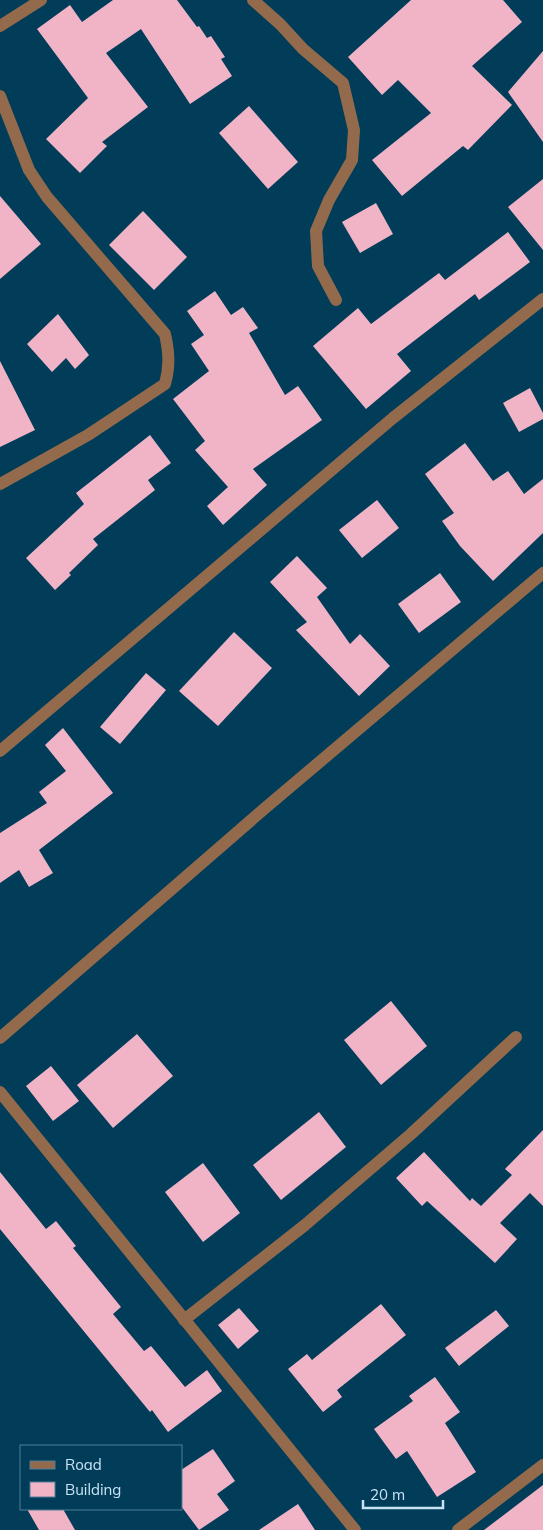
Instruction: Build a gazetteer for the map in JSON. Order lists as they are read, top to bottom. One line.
{"legend":["Road","Building"],"scale_bar":"20 m"}
